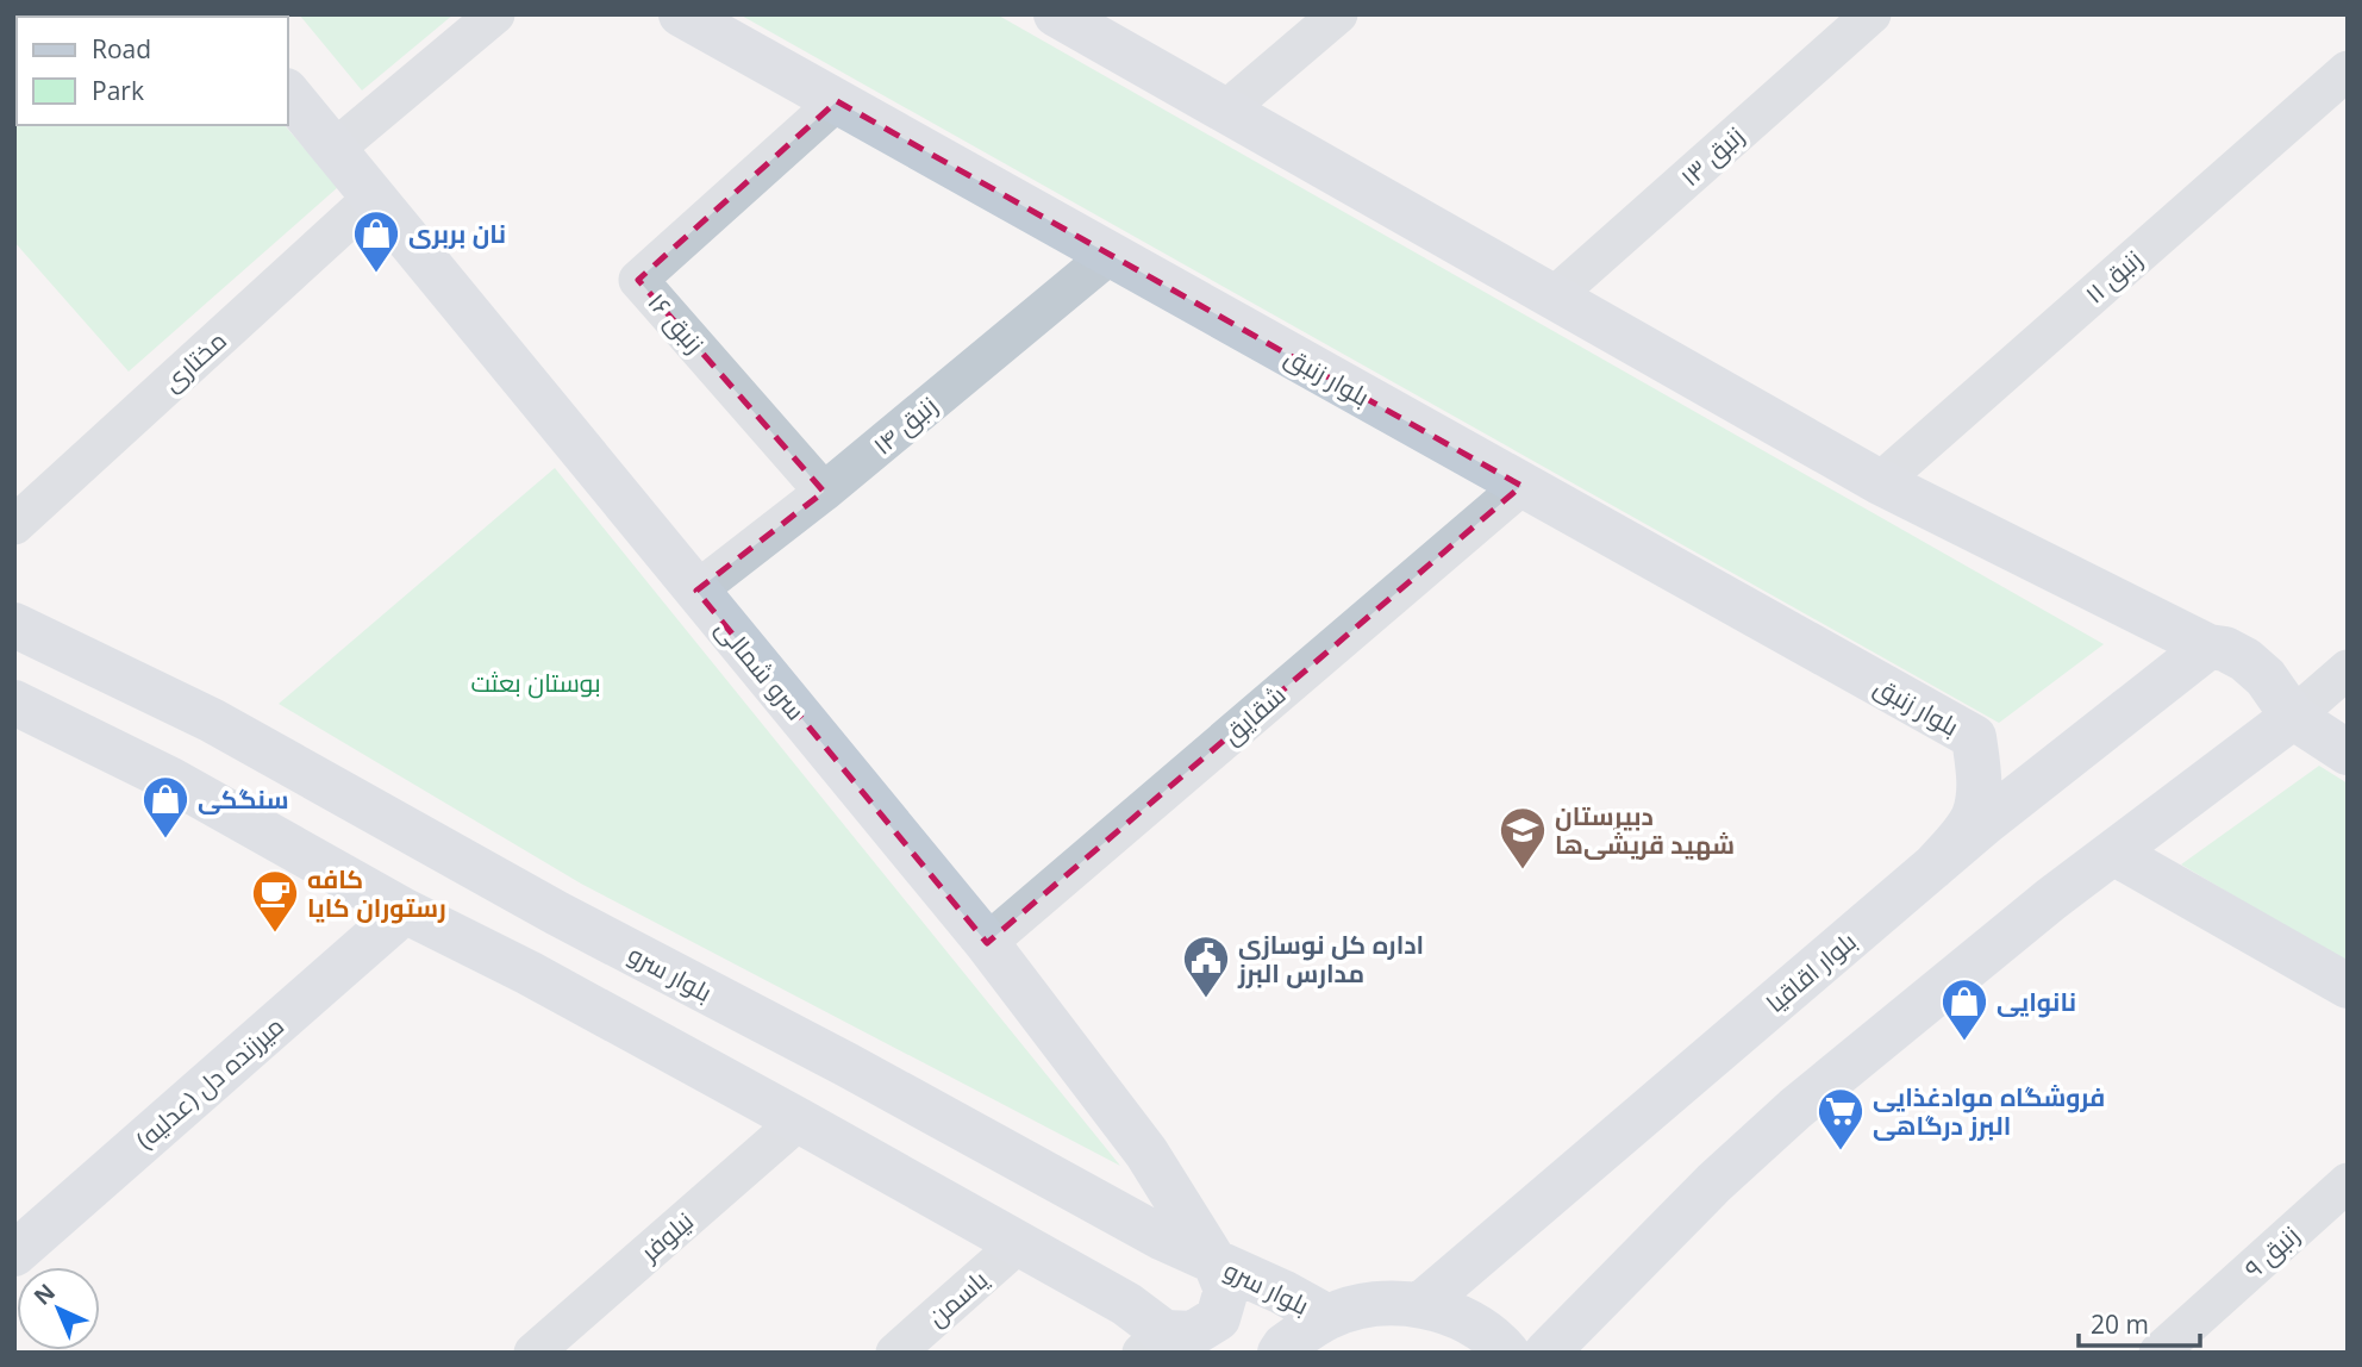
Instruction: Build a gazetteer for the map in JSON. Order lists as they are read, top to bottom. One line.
{"streets":{"street":["زنبق ۱۳","زنبق ۱۱","زنبق ۱۶","مختاری","بلوار زنبق","زنبق ۱۴","سرو شمالی","شقایق","بلوار اقاقیا","بلوار سرو","میرزنده دل (عدلیه)","نیلوفر","زنبق ۹","یاسمن"]},"crossings":[["زنبق ۱۶","بلوار زنبق"],["زنبق ۱۶","زنبق ۱۴"],["مختاری","سرو شمالی"],["بلوار زنبق","زنبق ۱۴"],["بلوار زنبق","شقایق"],["بلوار زنبق","بلوار اقاقیا"],["زنبق ۱۴","سرو شمالی"],["سرو شمالی","شقایق"],["سرو شمالی","بلوار سرو"]],"parks":["بوستان بعثت"],"places":{"shop":["نان بربری","سنگکی","نانوایی"],"school or university":["دبیرستان شهید قریشی‌ها"],"cafe":["کافه رستوران کایا"],"public building":["اداره کل نوسازی مدارس البرز"],"supermarket":["فروشگاه موادغذایی البرز درگاهی"]},"legend":["Road","Park"],"scale_bar":"20 m","north":"top left"}
